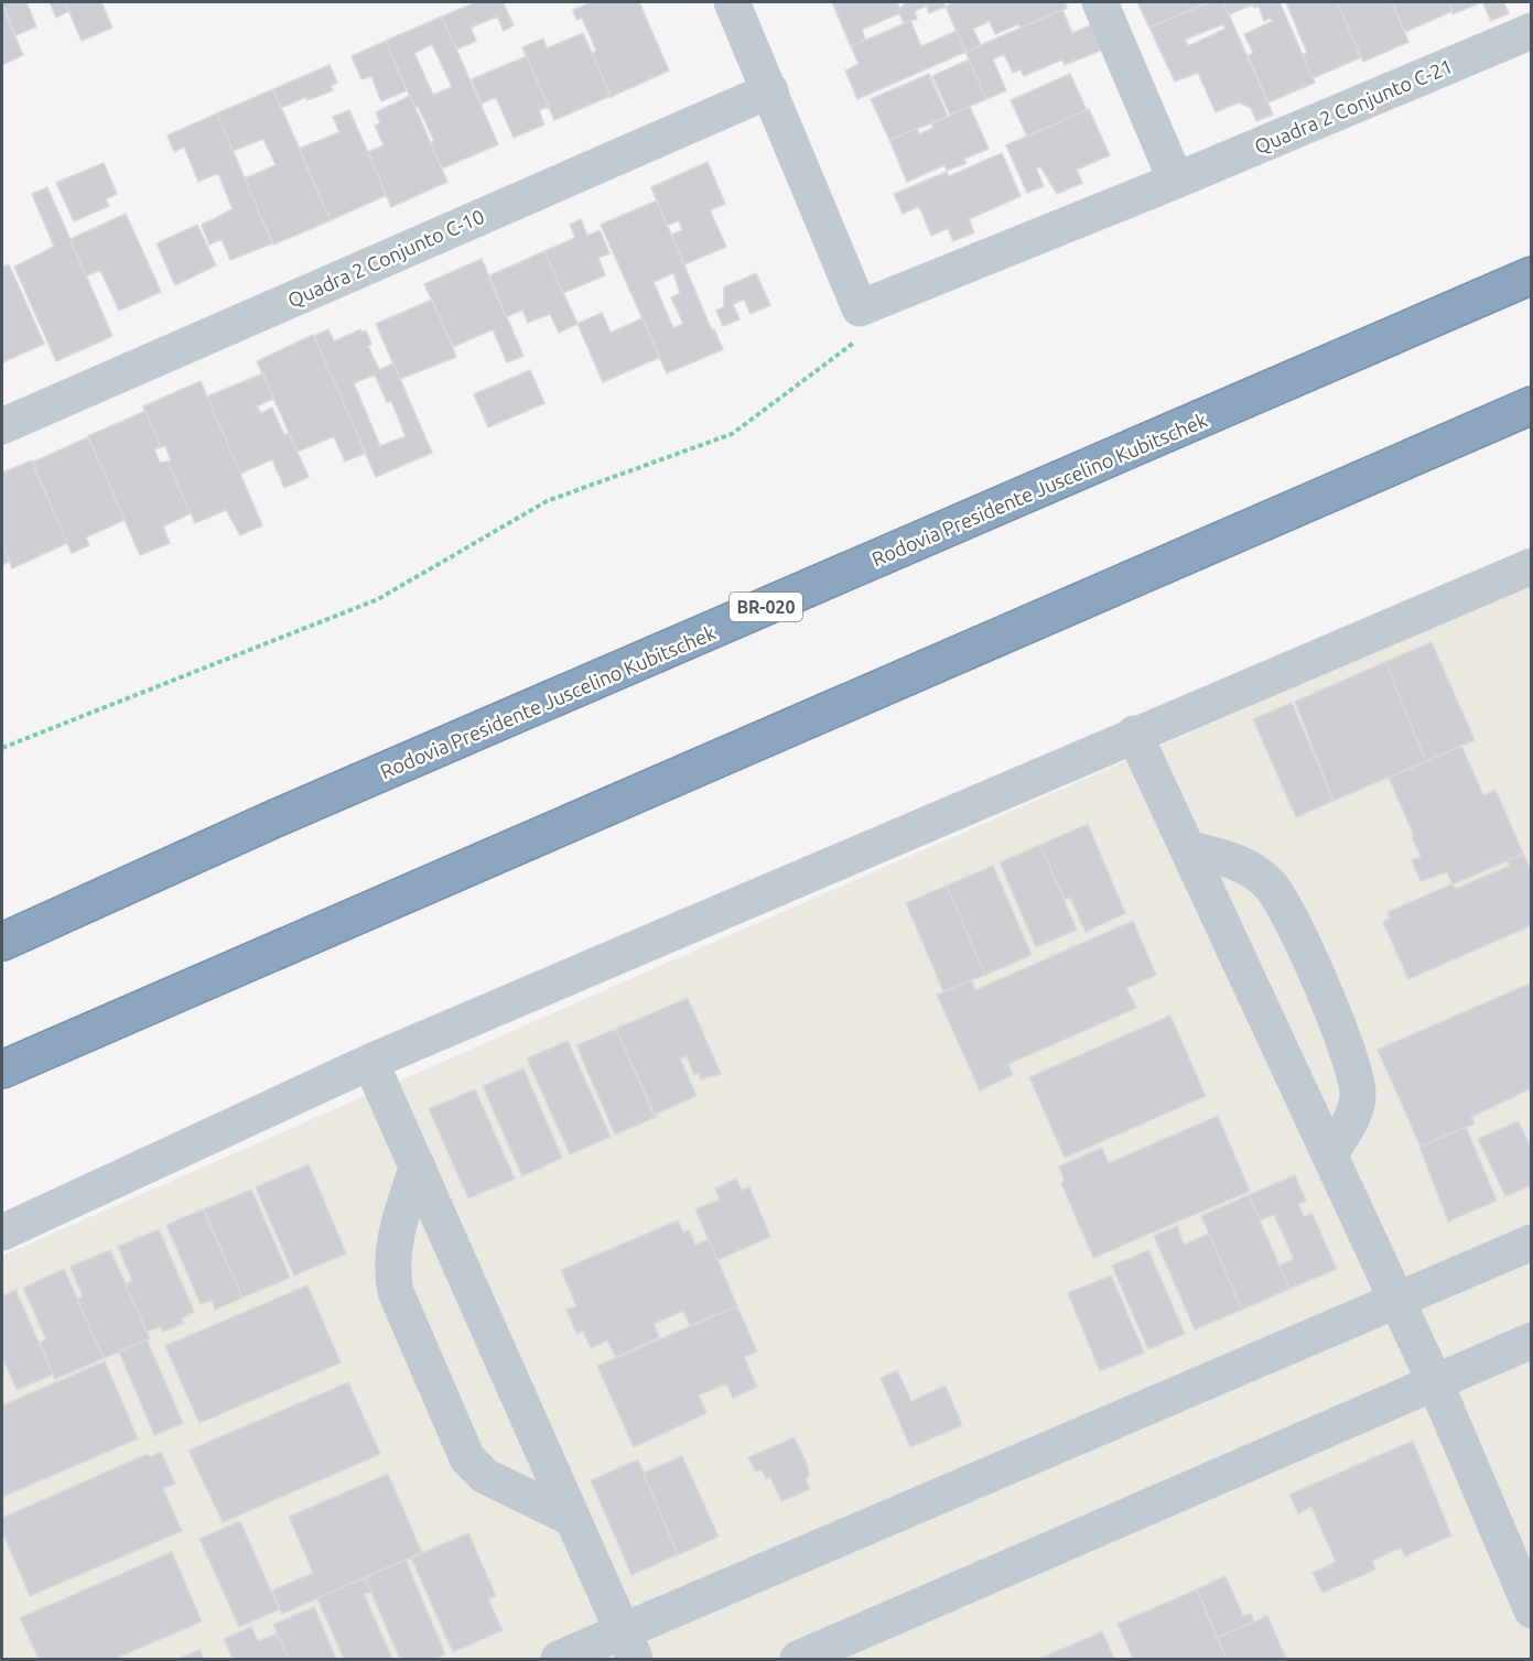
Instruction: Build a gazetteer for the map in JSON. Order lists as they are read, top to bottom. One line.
{"streets":{"highway":["Rodovia Presidente Juscelino Kubitschek","BR-020"],"street":["Quadra 2 Conjunto C-21","Quadra 2 Conjunto C-10"]},"crossings":[["Quadra 2 Conjunto C-21","Quadra 2 Conjunto C-10"]]}
